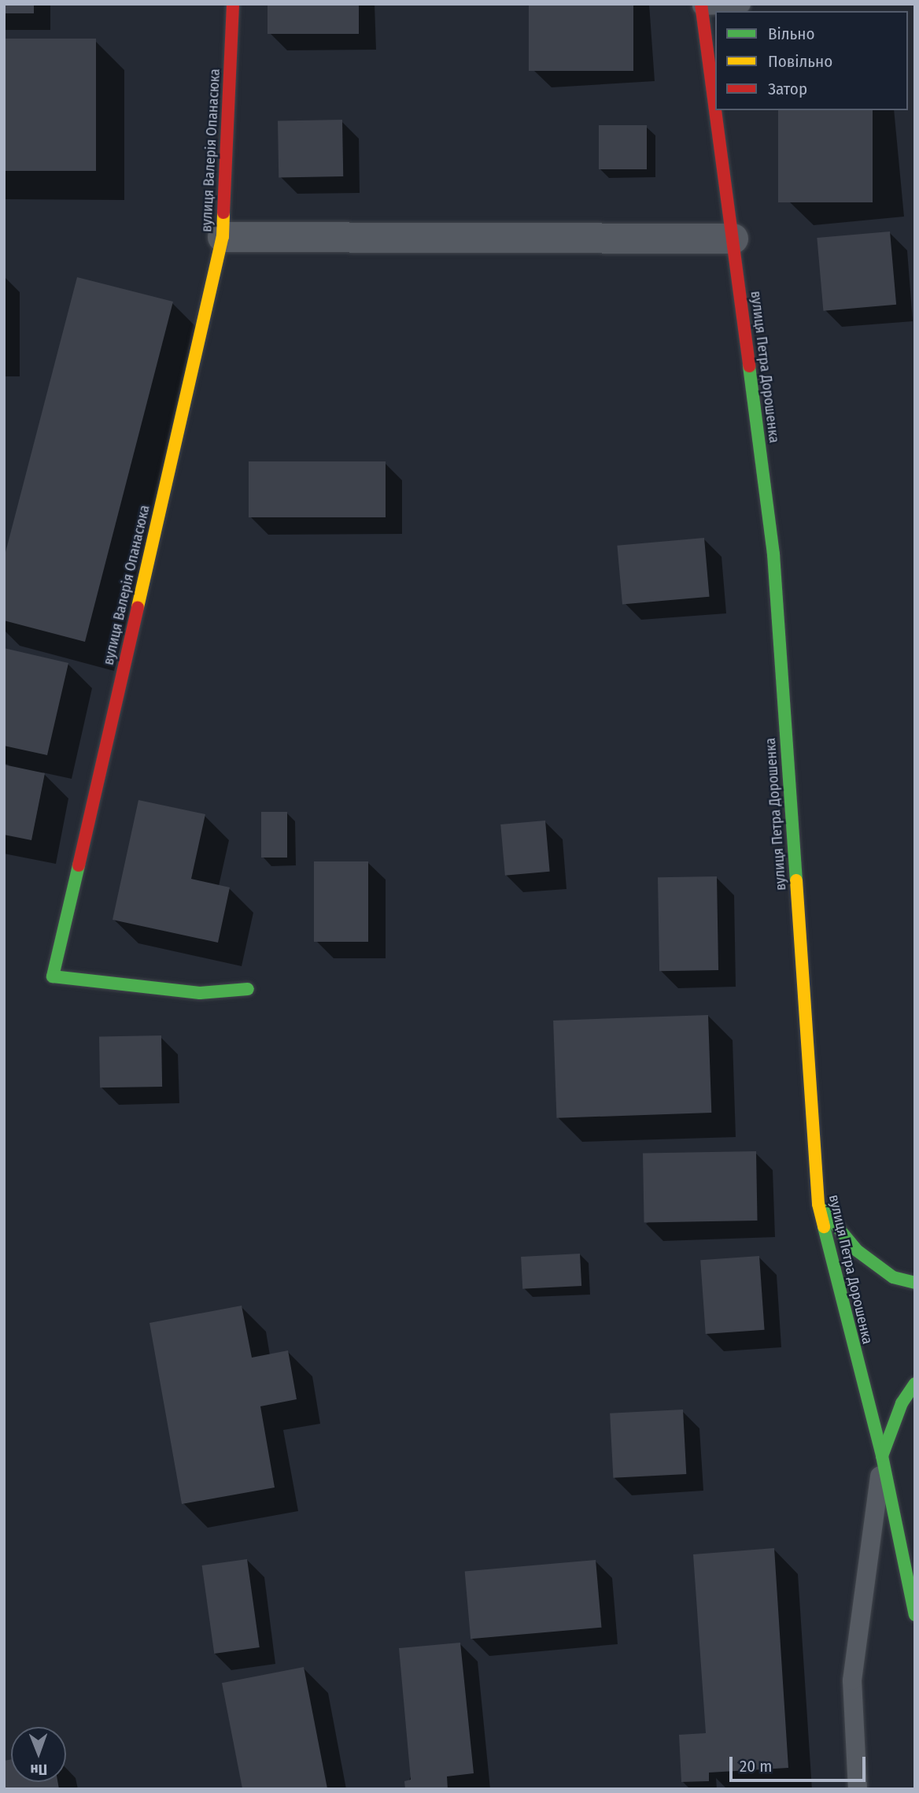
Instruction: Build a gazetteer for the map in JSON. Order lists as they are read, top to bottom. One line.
{"streets":{"street":["вулиця Валерія Опанасюка","вулиця Петра Дорошенка"]},"legend":["Вільно","Повільно","Затор"],"scale_bar":"20 m","north":"bottom"}
